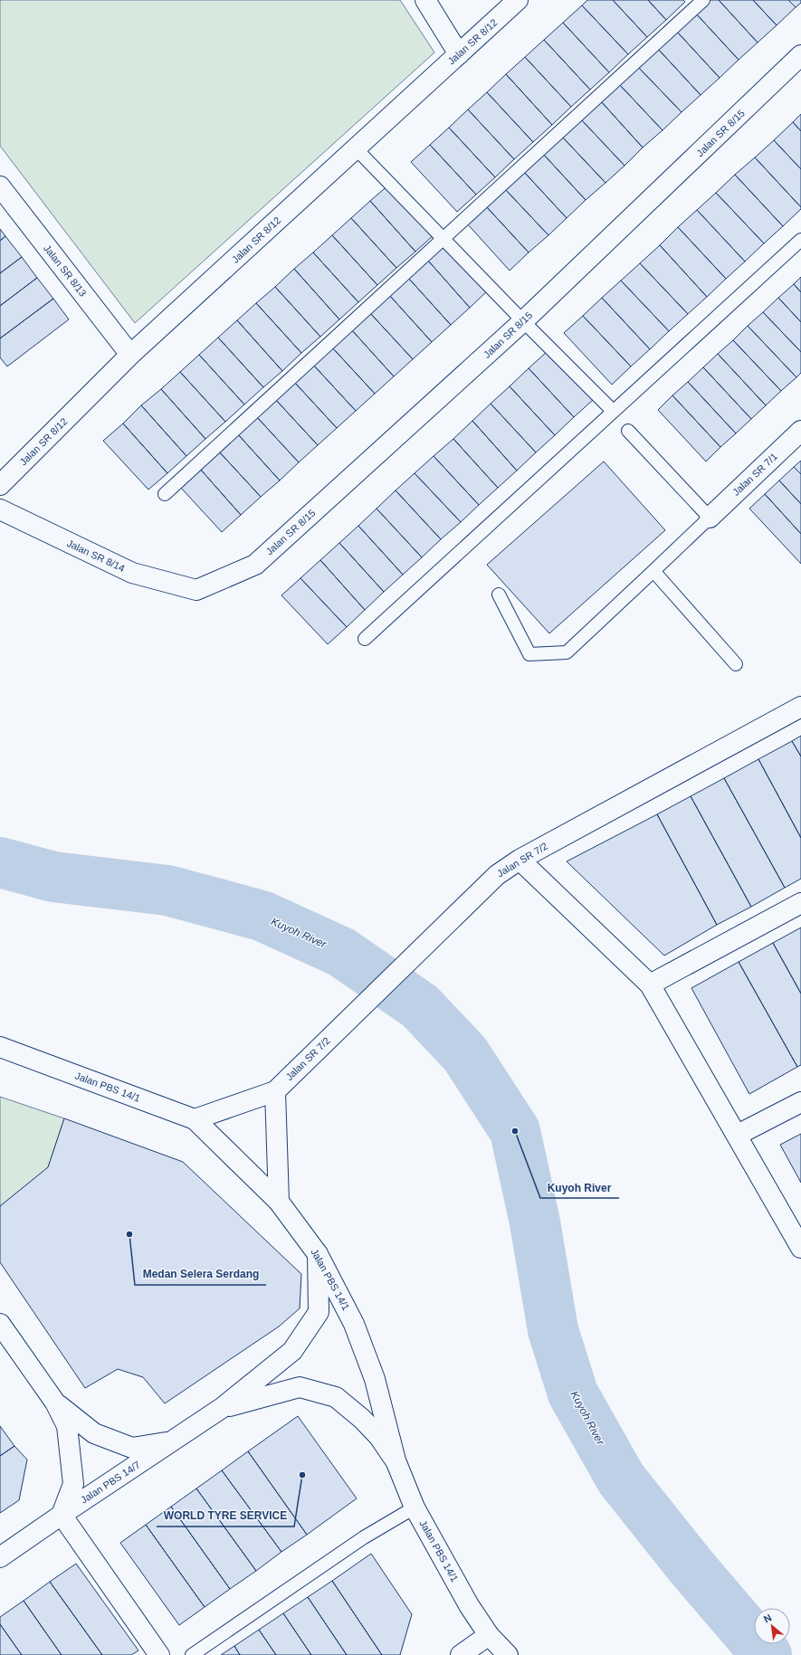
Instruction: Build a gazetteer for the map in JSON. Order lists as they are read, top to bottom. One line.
{"streets":{"street":["Jalan SR 8/12","Jalan SR 8/15","Jalan SR 8/13","Jalan SR 7/1","Jalan SR 8/14","Jalan SR 7/2","Jalan PBS 14/1","Jalan PBS 14/7"]},"crossings":[["Jalan SR 8/12","Jalan SR 8/13"],["Jalan SR 8/15","Jalan SR 8/14"],["Jalan SR 7/2","Jalan PBS 14/1"],["Jalan PBS 14/1","Jalan PBS 14/7"]],"water":["Kuyoh River"],"places":["Kuyoh River","Medan Selera Serdang","WORLD TYRE SERVICE"],"north":"top left"}
